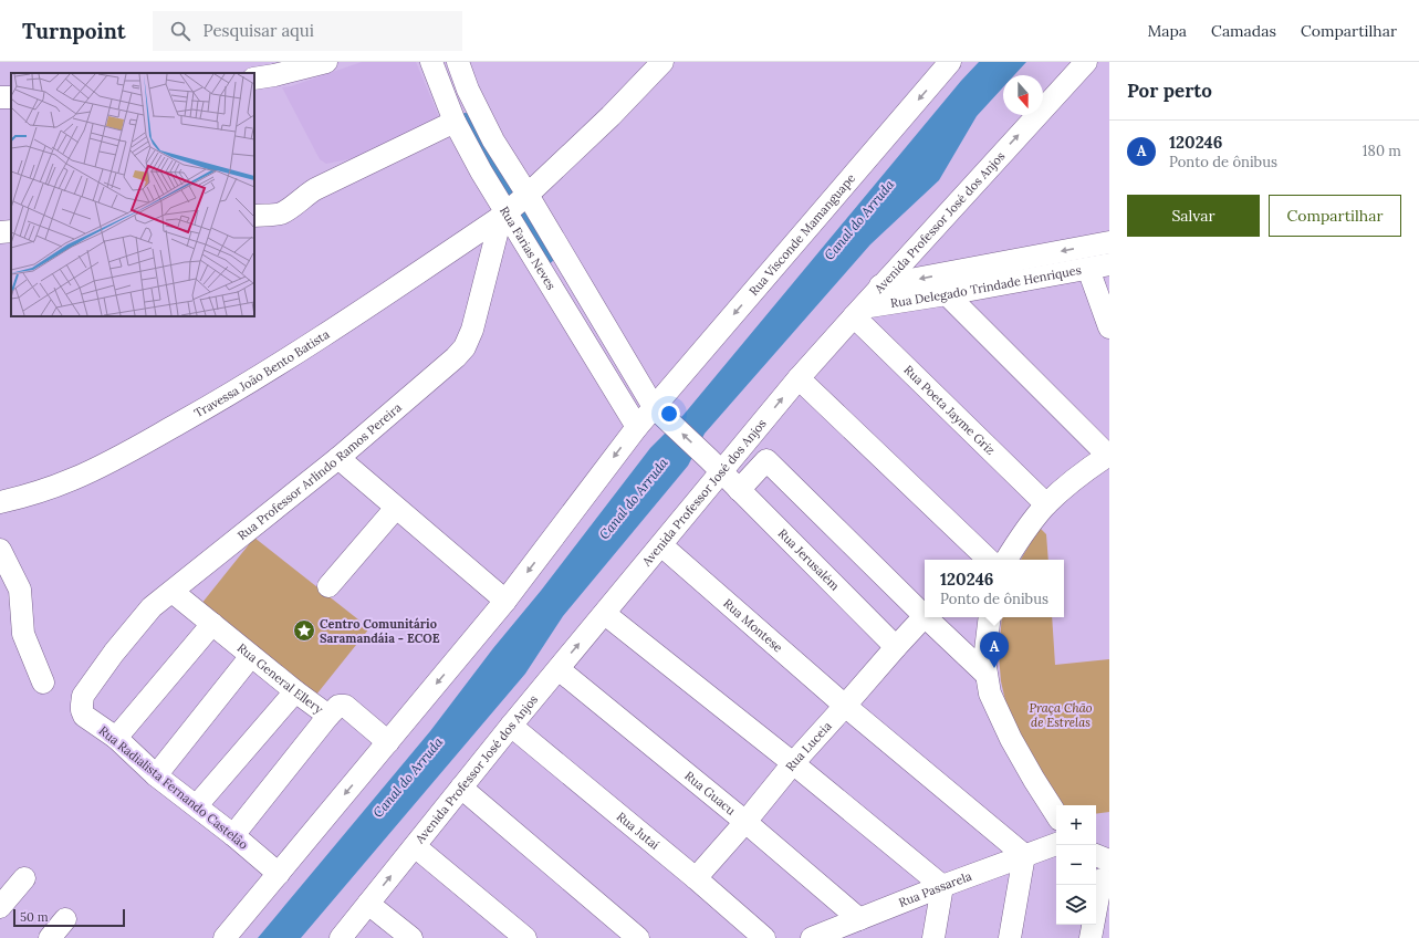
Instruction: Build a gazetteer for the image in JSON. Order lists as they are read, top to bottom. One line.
{"streets":{"street":["Avenida Professor José dos Anjos","Rua Visconde Mamanguape","Rua Farias Neves","Rua Delegado Trindade Henriques","Travessa João Bento Batista","Rua Poeta Jayme Griz","Rua Professor Arlindo Ramos Pereira","Rua Jerusalém","Rua Montese","Rua General Ellery","Rua Luceia","Rua Radialista Fernando Castelâo","Rua Guacu","Rua Jutaí","Rua Passarela"]},"crossings":[["Avenida Professor José dos Anjos","Rua Farias Neves"],["Avenida Professor José dos Anjos","Rua Delegado Trindade Henriques"],["Avenida Professor José dos Anjos","Rua Poeta Jayme Griz"],["Avenida Professor José dos Anjos","Rua Jerusalém"],["Avenida Professor José dos Anjos","Rua Montese"],["Avenida Professor José dos Anjos","Rua Guacu"],["Avenida Professor José dos Anjos","Rua Jutaí"],["Rua Visconde Mamanguape","Rua Farias Neves"],["Rua Farias Neves","Travessa João Bento Batista"],["Rua Farias Neves","Rua Professor Arlindo Ramos Pereira"],["Rua Farias Neves","Rua Jerusalém"],["Rua Delegado Trindade Henriques","Rua Poeta Jayme Griz"],["Travessa João Bento Batista","Rua Professor Arlindo Ramos Pereira"],["Rua Professor Arlindo Ramos Pereira","Rua General Ellery"],["Rua Professor Arlindo Ramos Pereira","Rua Radialista Fernando Castelâo"],["Rua Jerusalém","Rua Luceia"],["Rua Montese","Rua Luceia"],["Rua Montese","Rua Passarela"],["Rua Luceia","Rua Guacu"],["Rua Luceia","Rua Jutaí"],["Rua Guacu","Rua Passarela"]],"one_way":["Rua Visconde Mamanguape"],"water":["Canal do Arruda"],"parks":["Praça Chão de Estrelas"],"places":{"place":["Centro Comunitário Saramandáia - ECOE"]},"scale_bar":"50 m","north":"bottom","page":{"header":"Turnpoint","search":"Pesquisar aqui","nav":["Mapa","Camadas","Compartilhar"],"heading":"Por perto","list":[{"mark":"A","name":"120246","note":"Ponto de ônibus","value":"180 m"}],"buttons":["Salvar","Compartilhar"],"popup":["120246","Ponto de ônibus"],"pins":"A","map_buttons":["+","−"],"scale":"50 m"}}
